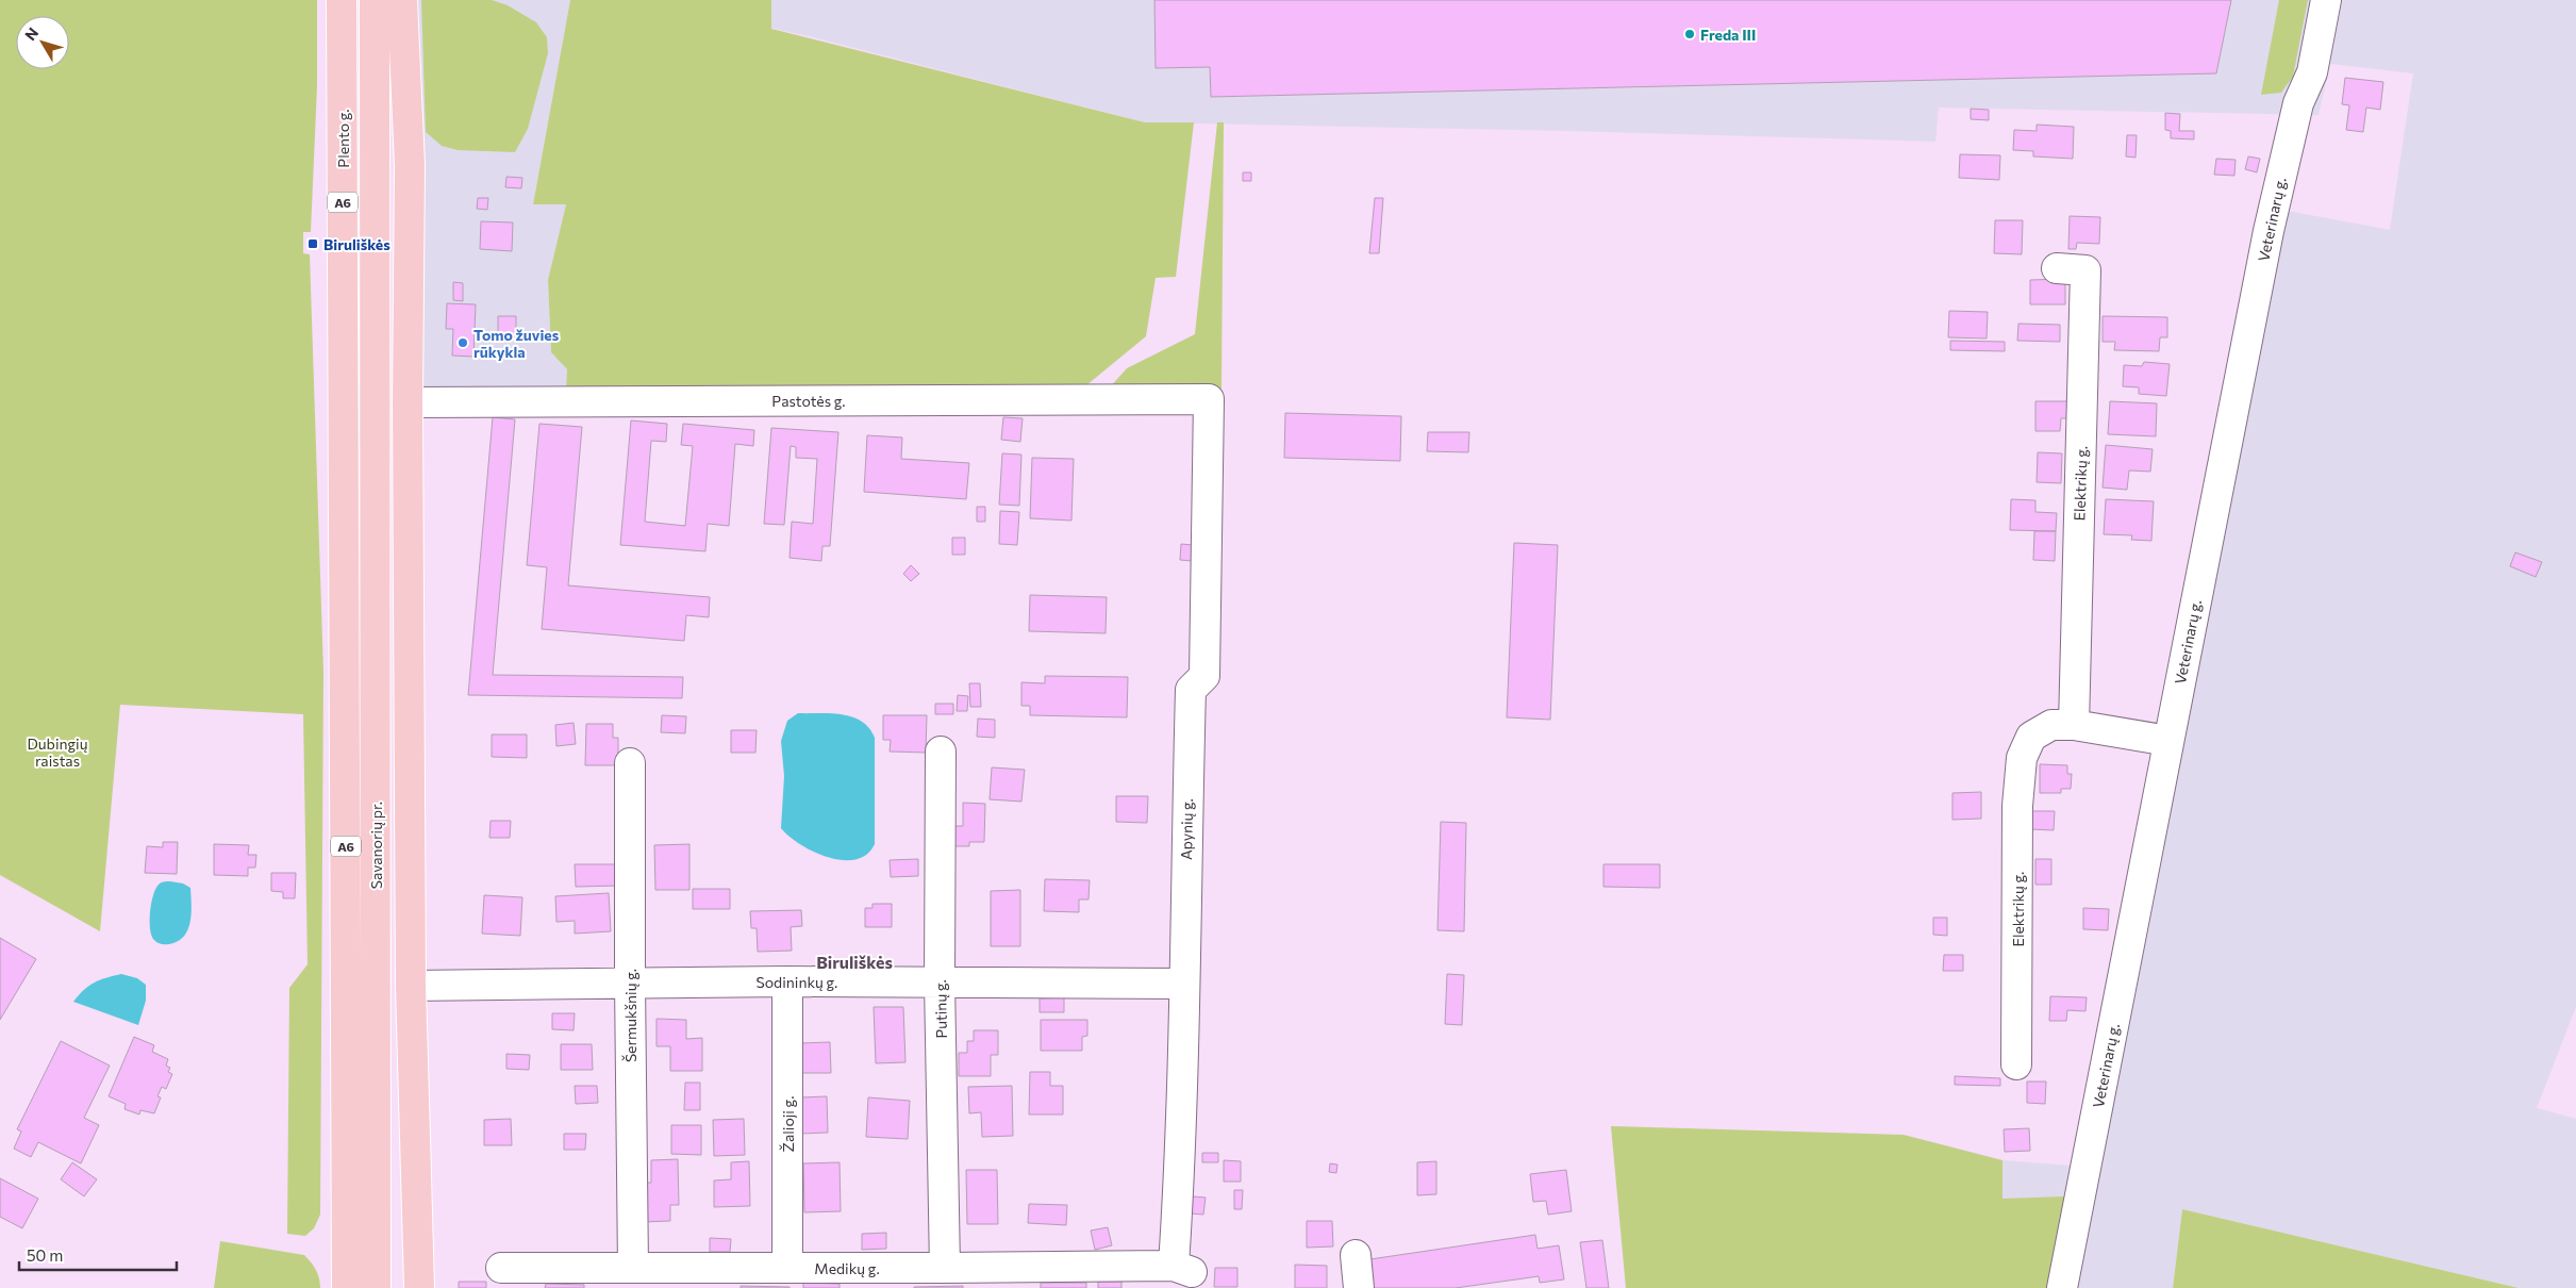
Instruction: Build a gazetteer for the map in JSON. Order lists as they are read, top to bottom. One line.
{"streets":{"highway":["Plento g.","A6","Savanorių pr."],"street":["Veterinarų g.","Pastotės g.","Elektrikų g.","Apynių g.","Sodininkų g.","Putinų g.","Šermukšnių g.","Žalioji g.","Medikų g."]},"crossings":[["Plento g.","Savanorių pr."],["Veterinarų g.","Elektrikų g."],["Pastotės g.","Apynių g."],["Apynių g.","Sodininkų g."],["Apynių g.","Medikų g."],["Sodininkų g.","Putinų g."],["Sodininkų g.","Šermukšnių g."],["Sodininkų g.","Žalioji g."],["Putinų g.","Medikų g."],["Šermukšnių g.","Medikų g."],["Žalioji g.","Medikų g."]],"districts":["Biruliškės"],"parks":["Dubingių raistas"],"places":{"other":["Freda III","Tomo žuvies rūkykla"],"transit":["Biruliškės"]},"scale_bar":"50 m","north":"top left"}
